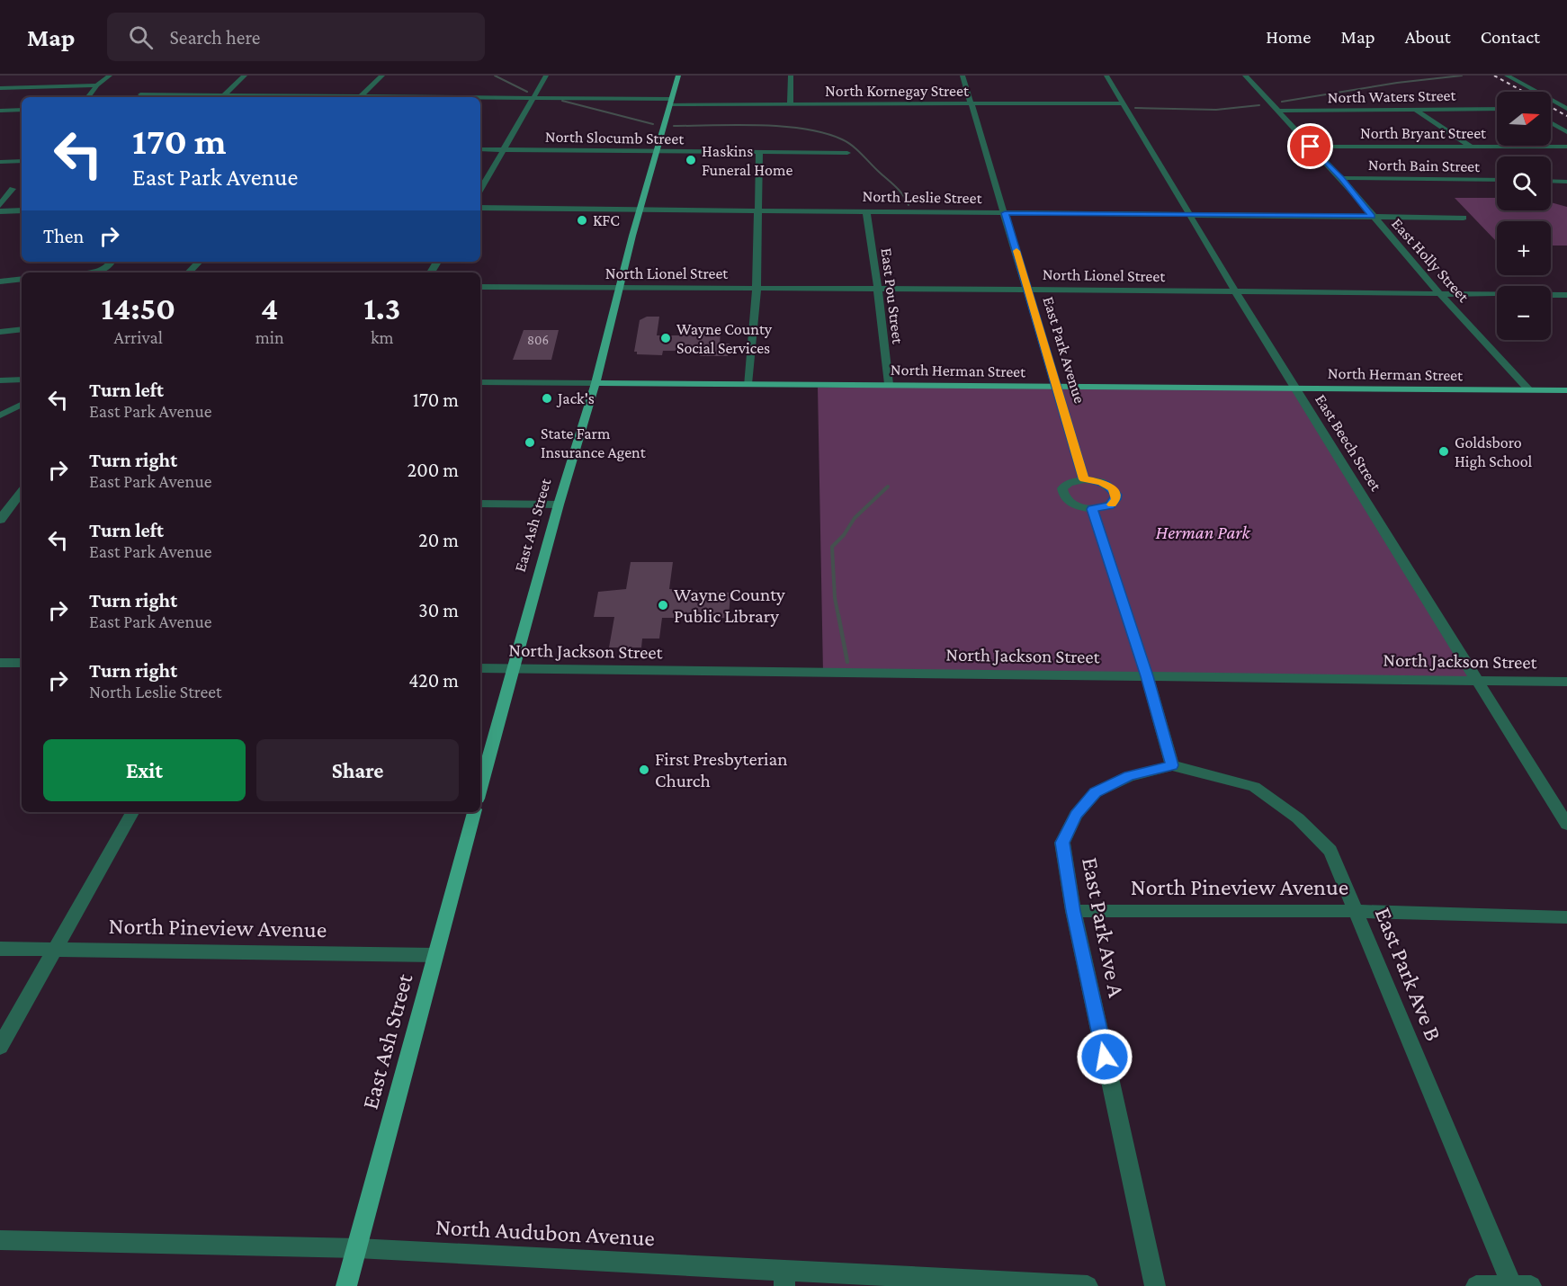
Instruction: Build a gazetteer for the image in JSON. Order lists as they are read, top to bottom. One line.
{"streets":{"main road":["North Herman Street","East Ash Street"],"street":["North Kornegay Street","North Waters Street","North Bryant Street","North Slocumb Street","North Bain Street","North Leslie Street","East Holly Street","North Lionel Street","East Pou Street","East Park Avenue","East Beech Street","North Jackson Street","North Pineview Avenue","East Park Ave A","East Park Ave B","North Audubon Avenue"]},"crossings":[["North Kornegay Street","East Park Avenue"],["North Kornegay Street","East Beech Street"],["North Kornegay Street","East Ash Street"],["North Waters Street","East Holly Street"],["North Bryant Street","East Holly Street"],["North Slocumb Street","East Ash Street"],["North Bain Street","East Holly Street"],["North Leslie Street","East Holly Street"],["North Leslie Street","East Pou Street"],["North Leslie Street","East Park Avenue"],["North Leslie Street","East Beech Street"],["North Leslie Street","East Ash Street"],["East Holly Street","North Lionel Street"],["East Holly Street","North Herman Street"],["North Lionel Street","East Pou Street"],["North Lionel Street","East Park Avenue"],["North Lionel Street","East Beech Street"],["North Lionel Street","East Ash Street"],["East Pou Street","North Herman Street"],["East Park Avenue","North Herman Street"],["North Herman Street","East Beech Street"],["North Herman Street","East Ash Street"],["East Beech Street","North Jackson Street"],["East Ash Street","North Jackson Street"],["East Ash Street","North Pineview Avenue"],["East Ash Street","North Audubon Avenue"],["North Pineview Avenue","East Park Ave A"],["North Pineview Avenue","East Park Ave B"],["East Park Ave A","East Park Ave B"]],"parks":["Herman Park"],"places":["Haskins Funeral Home","KFC","Wayne County Social Services","Jack's","State Farm Insurance Agent","Goldsboro High School","Wayne County Public Library","First Presbyterian Church"],"house_numbers":["806"],"north":"right","page":{"header":"Map","search":"Search here","nav":["Home","Map","About","Contact"],"map_buttons":["+","−"],"turn":["170 m","East Park Avenue"],"then":"Then","eta":["14:50","Arrival","4","min","1.3","km"],"list":[{"name":"Turn left","note":"East Park Avenue","value":"170 m"},{"name":"Turn right","note":"East Park Avenue","value":"200 m"},{"name":"Turn left","note":"East Park Avenue","value":"20 m"},{"name":"Turn right","note":"East Park Avenue","value":"30 m"},{"name":"Turn right","note":"North Leslie Street","value":"420 m"}],"buttons":["Exit","Share"]}}
